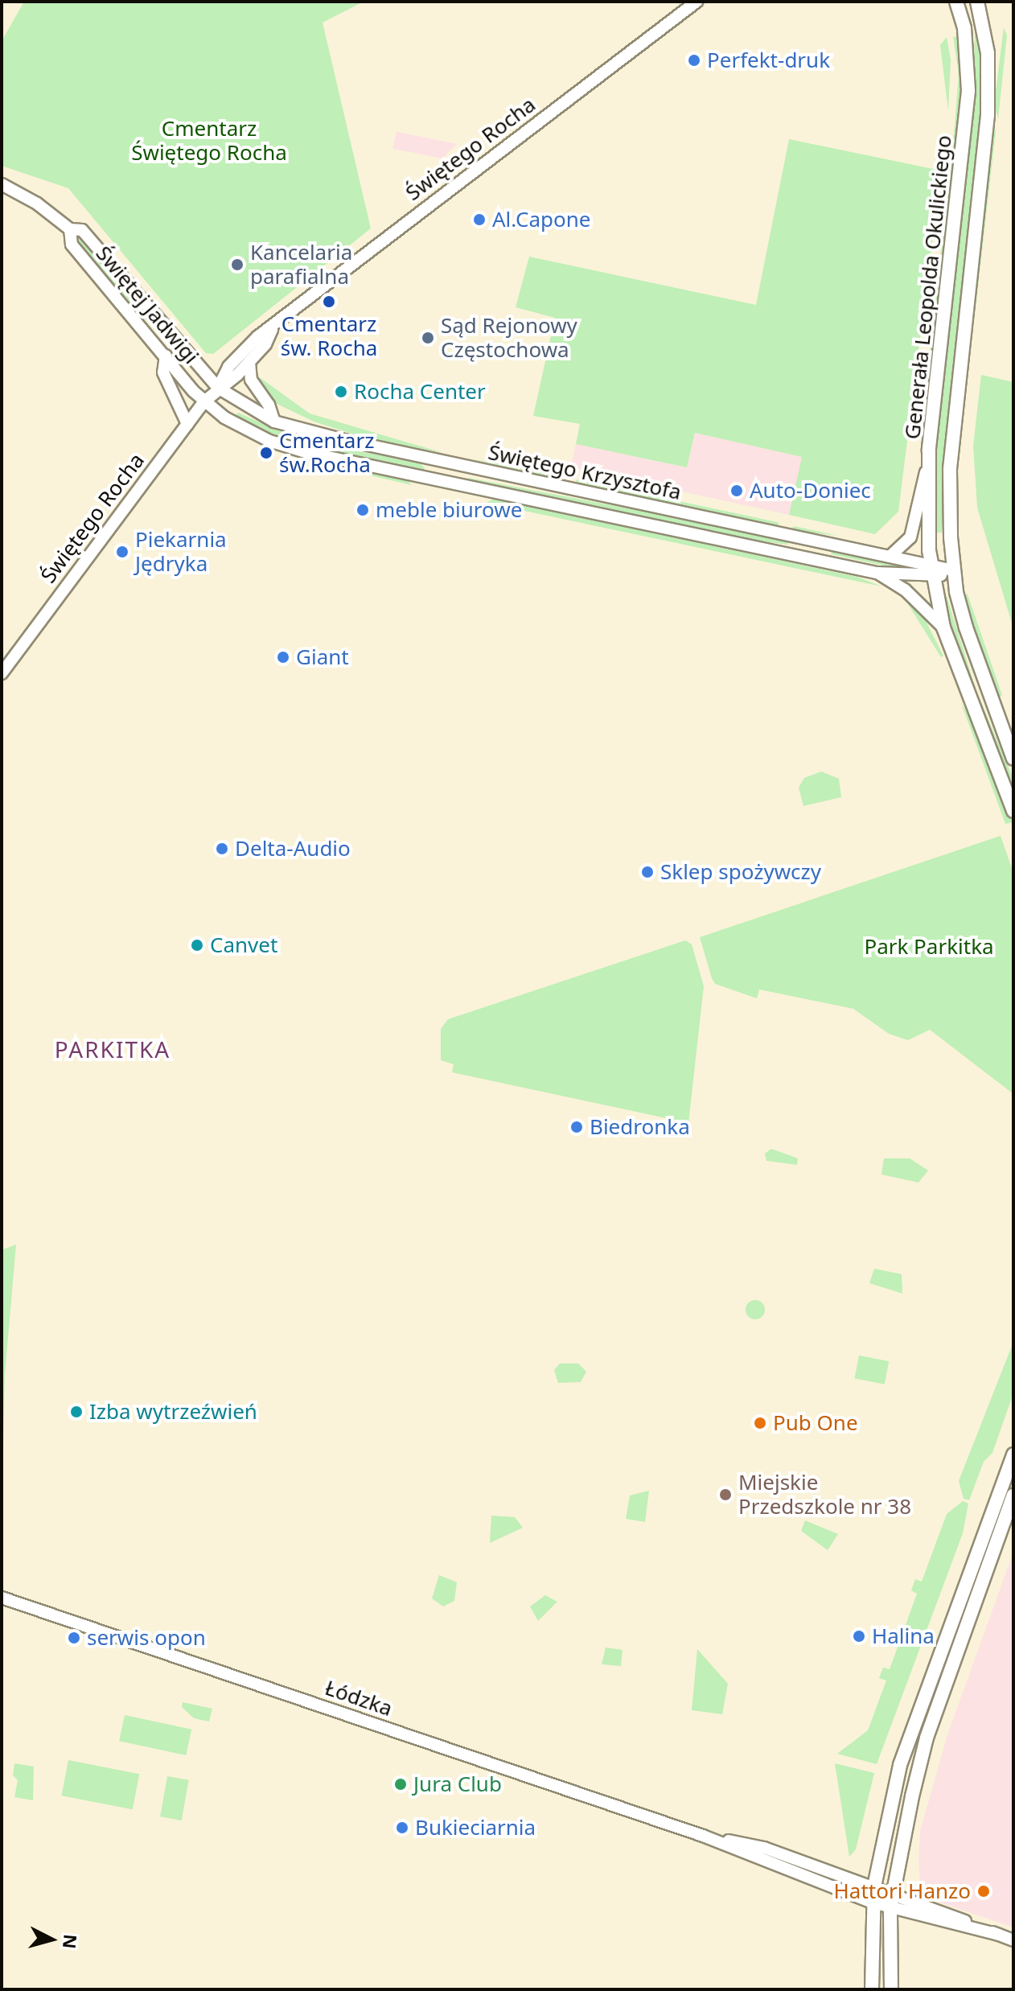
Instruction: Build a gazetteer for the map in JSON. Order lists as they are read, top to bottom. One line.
{"streets":{"main road":["Generała Leopolda Okulickiego"],"street":["Świętego Rocha","Świętej Jadwigi","Świętego Krzysztofa","Łódzka"]},"crossings":[["Świętego Rocha","Świętej Jadwigi"],["Świętego Rocha","Świętego Krzysztofa"],["Generała Leopolda Okulickiego","Świętego Krzysztofa"],["Świętej Jadwigi","Świętego Krzysztofa"]],"districts":["PARKITKA"],"parks":["Cmentarz Świętego Rocha","Park Parkitka"],"places":["Perfekt-druk","Al.Capone","Kancelaria parafialna","Cmentarz św. Rocha","Sąd Rejonowy Częstochowa","Rocha Center","Cmentarz św.Rocha","Auto-Doniec","meble biurowe","Piekarnia Jędryka","Giant","Delta-Audio","Sklep spożywczy","Canvet","Biedronka","Izba wytrzeźwień","Pub One","Miejskie Przedszkole nr 38","Halina","serwis opon","Jura Club","Bukieciarnia","Hattori Hanzo"],"north":"right"}
